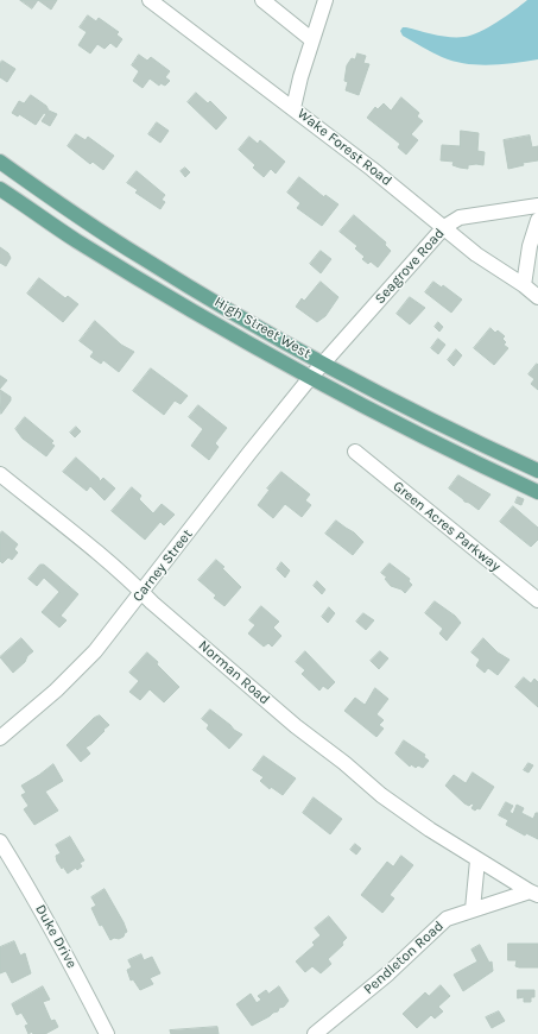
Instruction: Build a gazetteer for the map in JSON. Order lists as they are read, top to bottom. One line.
{"streets":{"main road":["High Street West"],"street":["Wake Forest Road","Seagrove Road","Green Acres Parkway","Carney Street","Norman Road","Duke Drive","Pendleton Road"]},"crossings":[["Wake Forest Road","Seagrove Road"],["Seagrove Road","High Street West"],["Seagrove Road","Carney Street"],["High Street West","Carney Street"],["Carney Street","Norman Road"],["Norman Road","Pendleton Road"]]}
